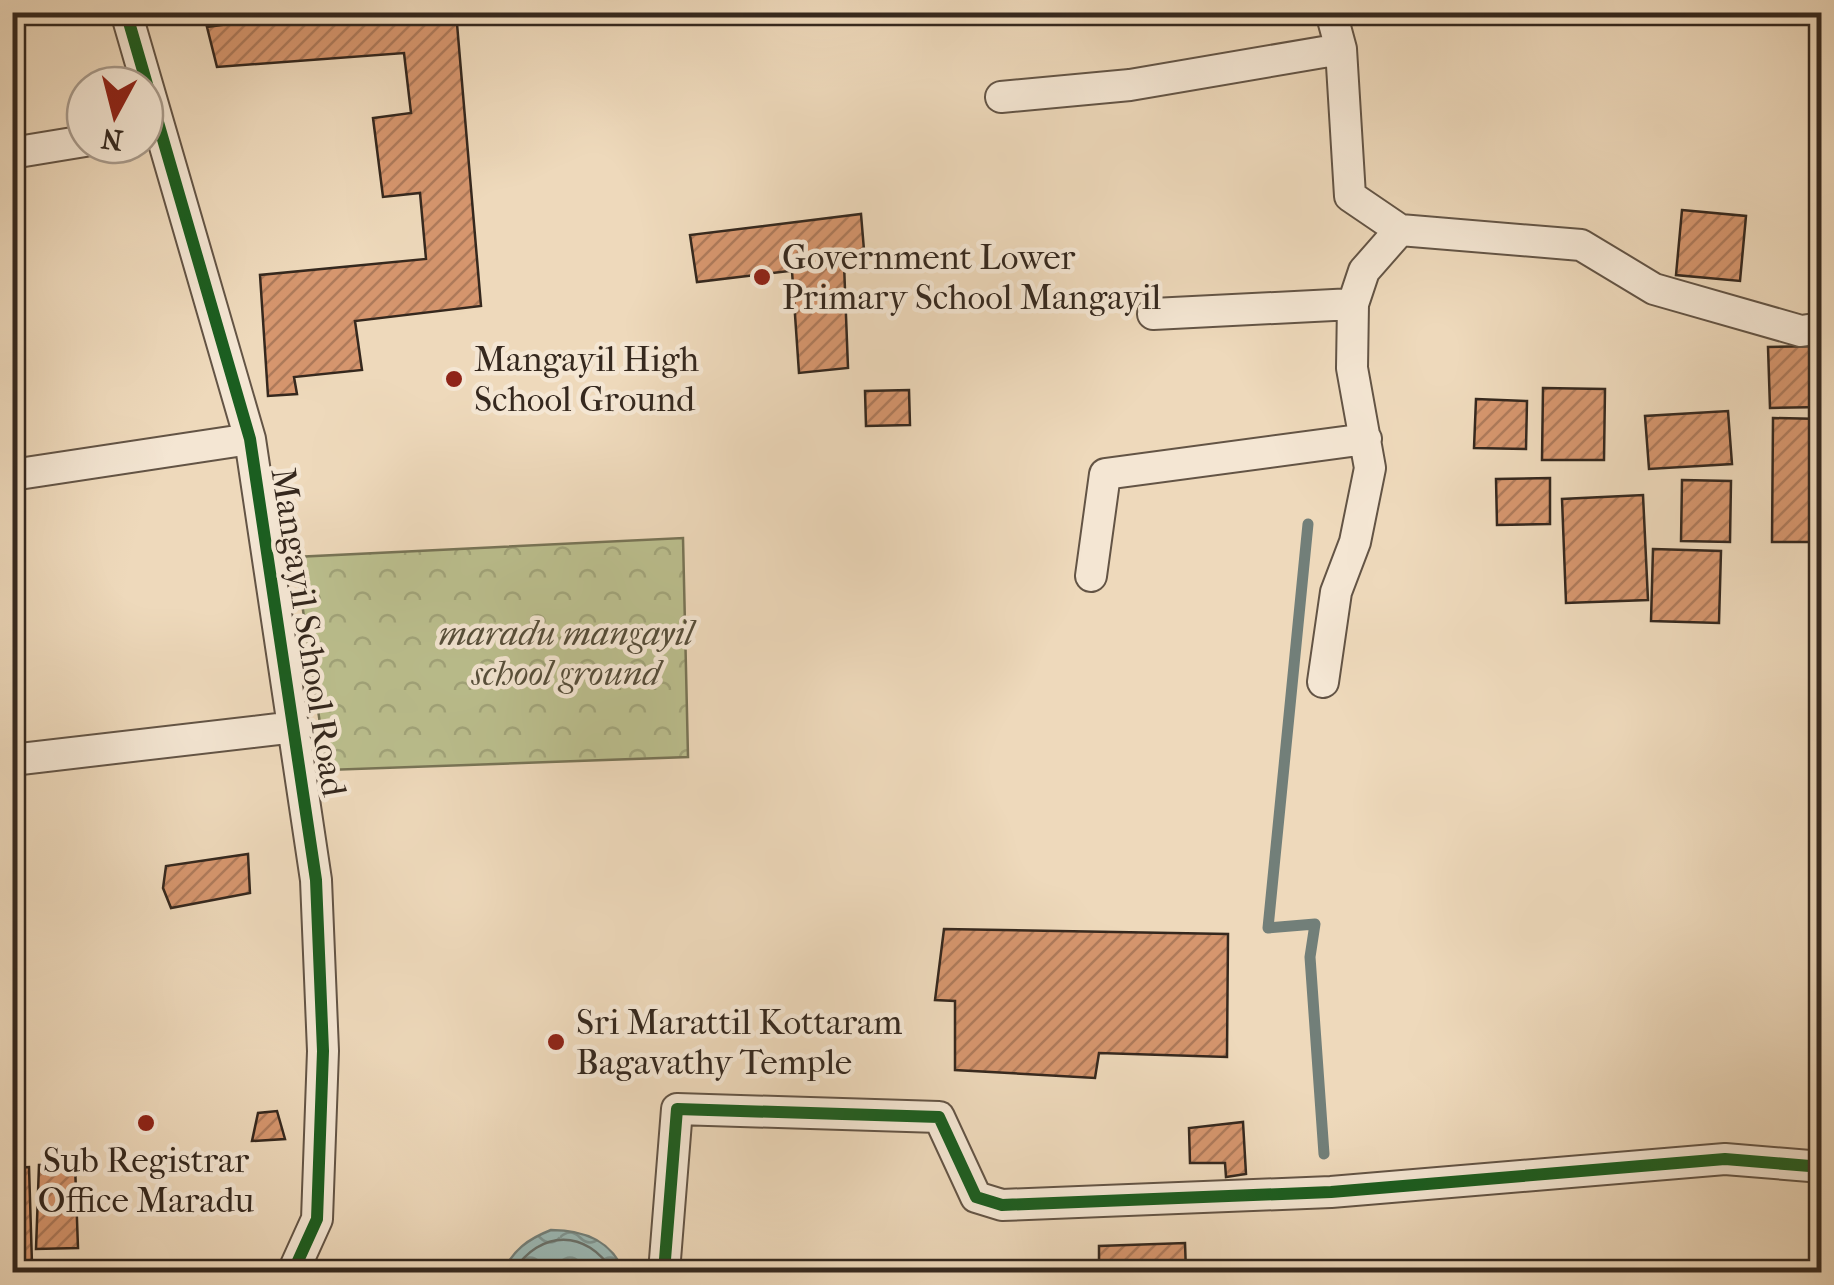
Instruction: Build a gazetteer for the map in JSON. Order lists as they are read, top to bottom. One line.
{"streets":{"street":["Mangayil School Road"]},"parks":["maradu mangayil school ground"],"places":["Government Lower Primary School Mangayil","Mangayil High School Ground","Sri Marattil Kottaram Bagavathy Temple","Sub Registrar Office Maradu"],"north":"bottom"}
